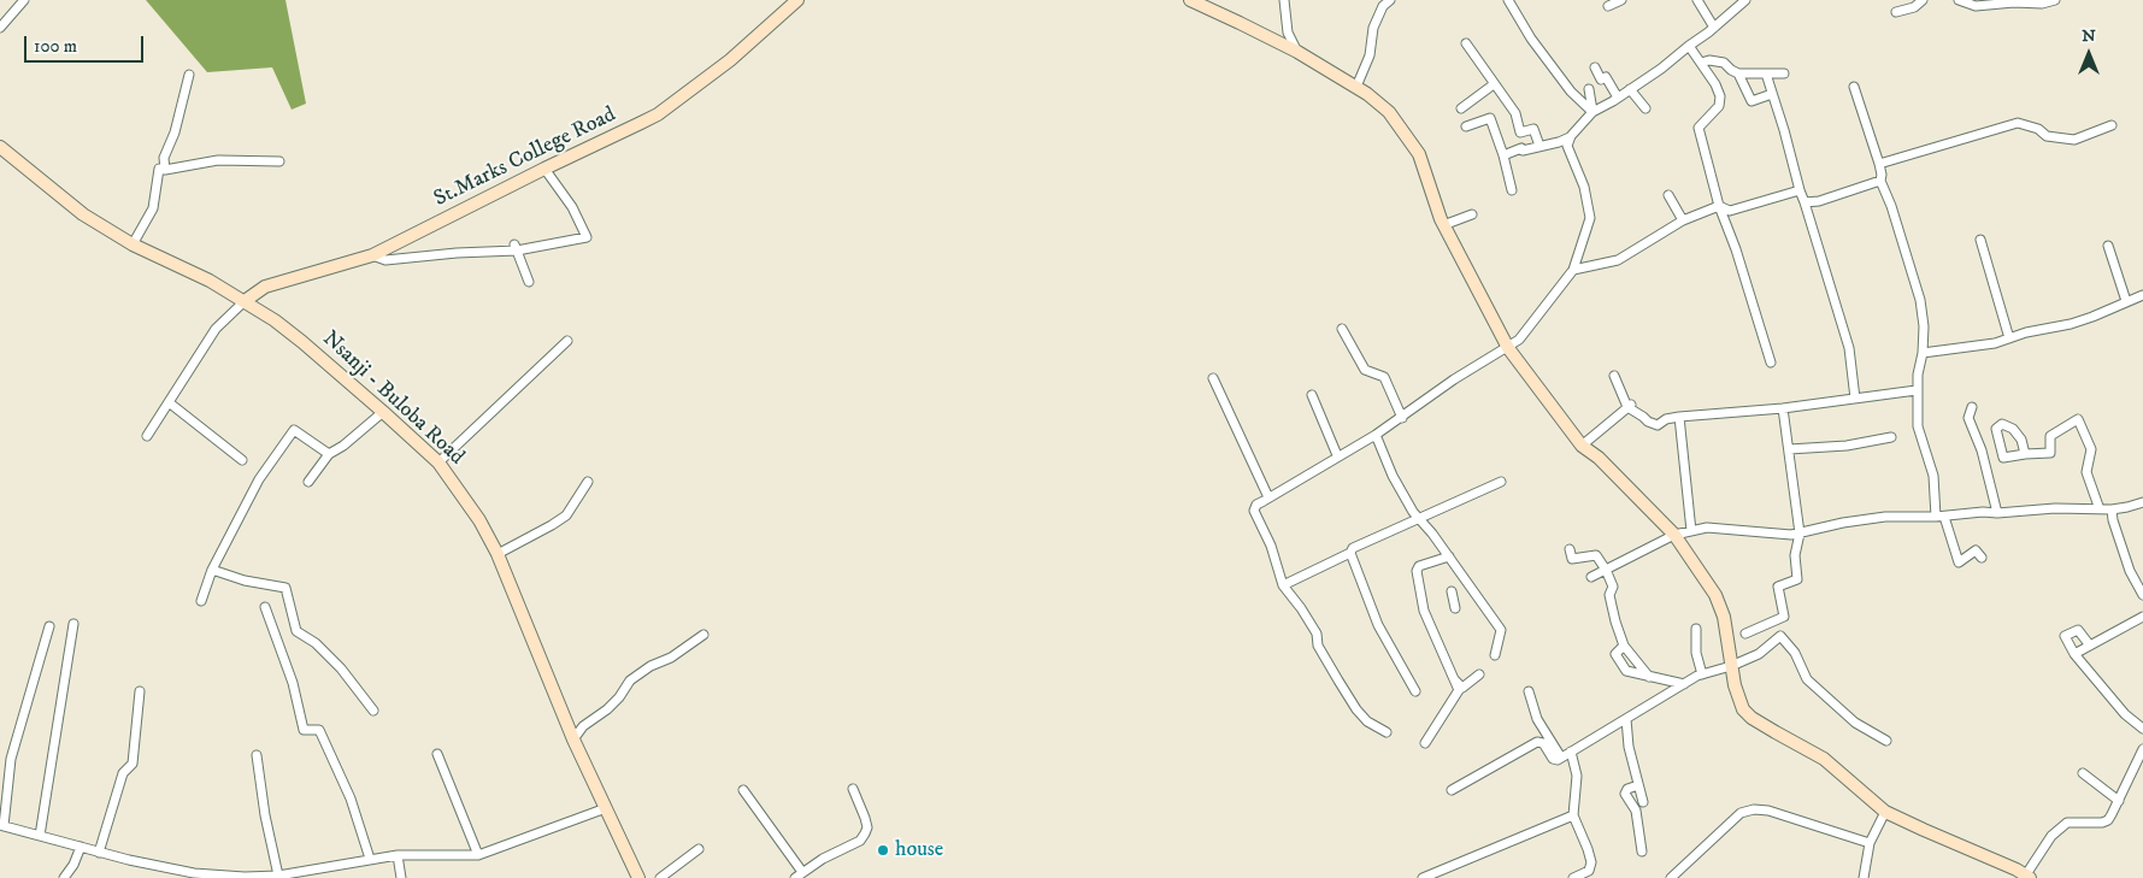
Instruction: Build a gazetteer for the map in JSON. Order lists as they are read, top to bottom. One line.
{"streets":{"main road":["St.Marks College Road","Nsanji - Buloba Road"]},"crossings":[["St.Marks College Road","Nsanji - Buloba Road"]],"places":["house"],"scale_bar":"100 m","north":"top"}
